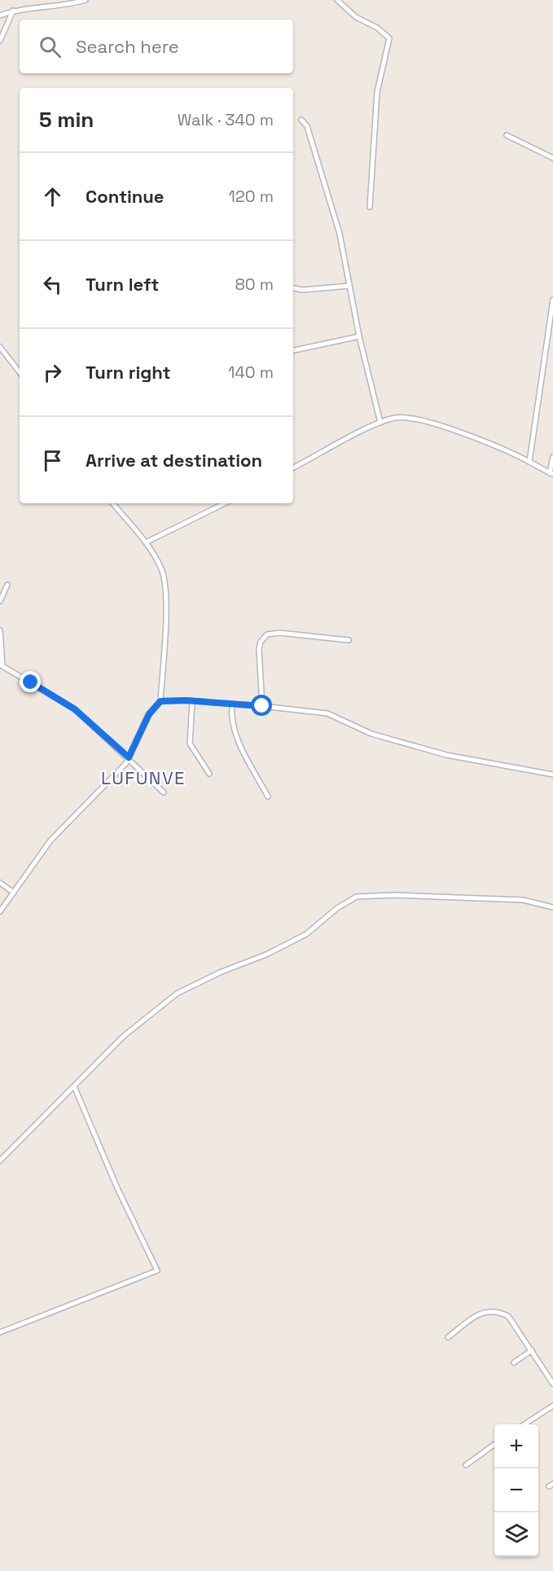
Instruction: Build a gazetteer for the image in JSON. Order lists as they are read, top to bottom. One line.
{"districts":["LUFUNVE"],"page":{"search":"Search here","heading":["5 min","Walk · 340 m"],"list":[["Continue","120 m"],["Turn left","80 m"],["Turn right","140 m"],"Arrive at destination"],"map_buttons":["+","−"]}}
